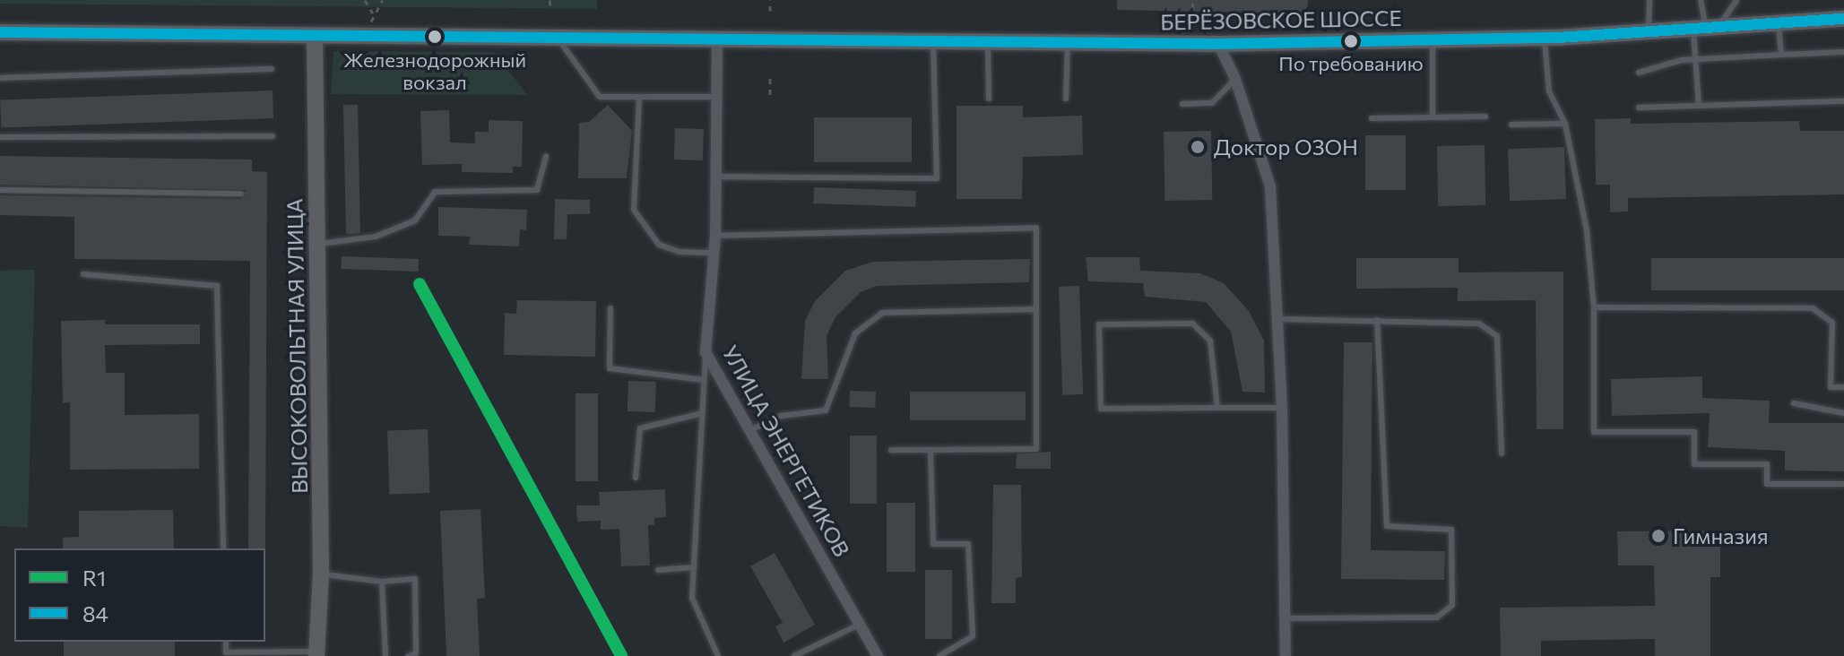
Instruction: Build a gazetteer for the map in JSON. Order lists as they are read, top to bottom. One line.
{"streets":{"main road":["БЕРЁЗОВСКОЕ ШОССЕ","ВЫСОКОВОЛЬТНАЯ УЛИЦА"],"street":["УЛИЦА ЭНЕРГЕТИКОВ"]},"crossings":[["БЕРЁЗОВСКОЕ ШОССЕ","ВЫСОКОВОЛЬТНАЯ УЛИЦА"],["БЕРЁЗОВСКОЕ ШОССЕ","УЛИЦА ЭНЕРГЕТИКОВ"]],"places":["Железнодорожный вокзал","По требованию","Доктор ОЗОН","Гимназия"],"lines":["transit line 84","transit line R1"],"legend":["R1","84"]}
